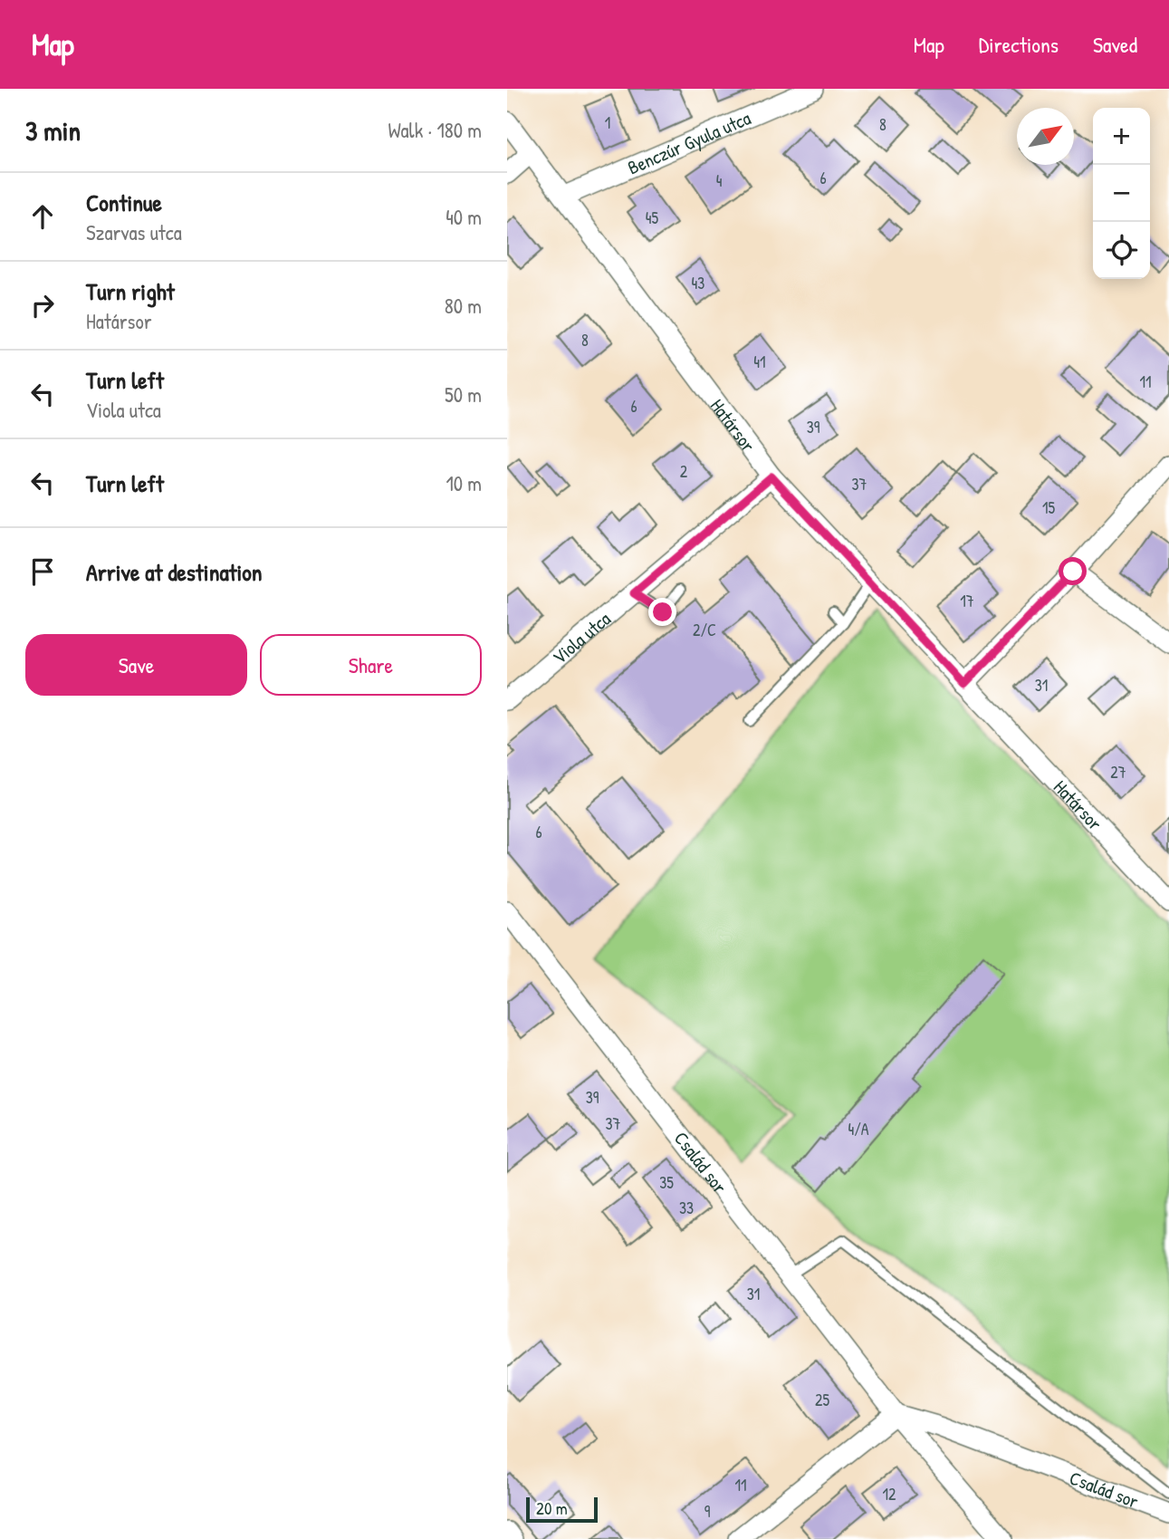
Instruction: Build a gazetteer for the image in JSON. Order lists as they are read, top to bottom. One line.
{"streets":{"street":["Benczúr Gyula utca","Határsor","Viola utca","Család sor"]},"crossings":[["Benczúr Gyula utca","Határsor"],["Határsor","Viola utca"]],"house_numbers":["1","8","6","4","45","43","8","41","11","6","39","2","37","15","17","2/C","31","27","6","39","37","4/A","35","33","31","25","11","12","9"],"scale_bar":"20 m","north":"top right","page":{"header":"Map","nav":["Map","Directions","Saved"],"heading":["3 min","Walk · 180 m"],"map_buttons":["+","−"],"list":[["Continue","Szarvas utca","40 m"],["Turn right","Határsor","80 m"],["Turn left","Viola utca","50 m"],["Turn left","10 m"],"Arrive at destination"],"buttons":["Save","Share"],"scale":"20 m"}}
